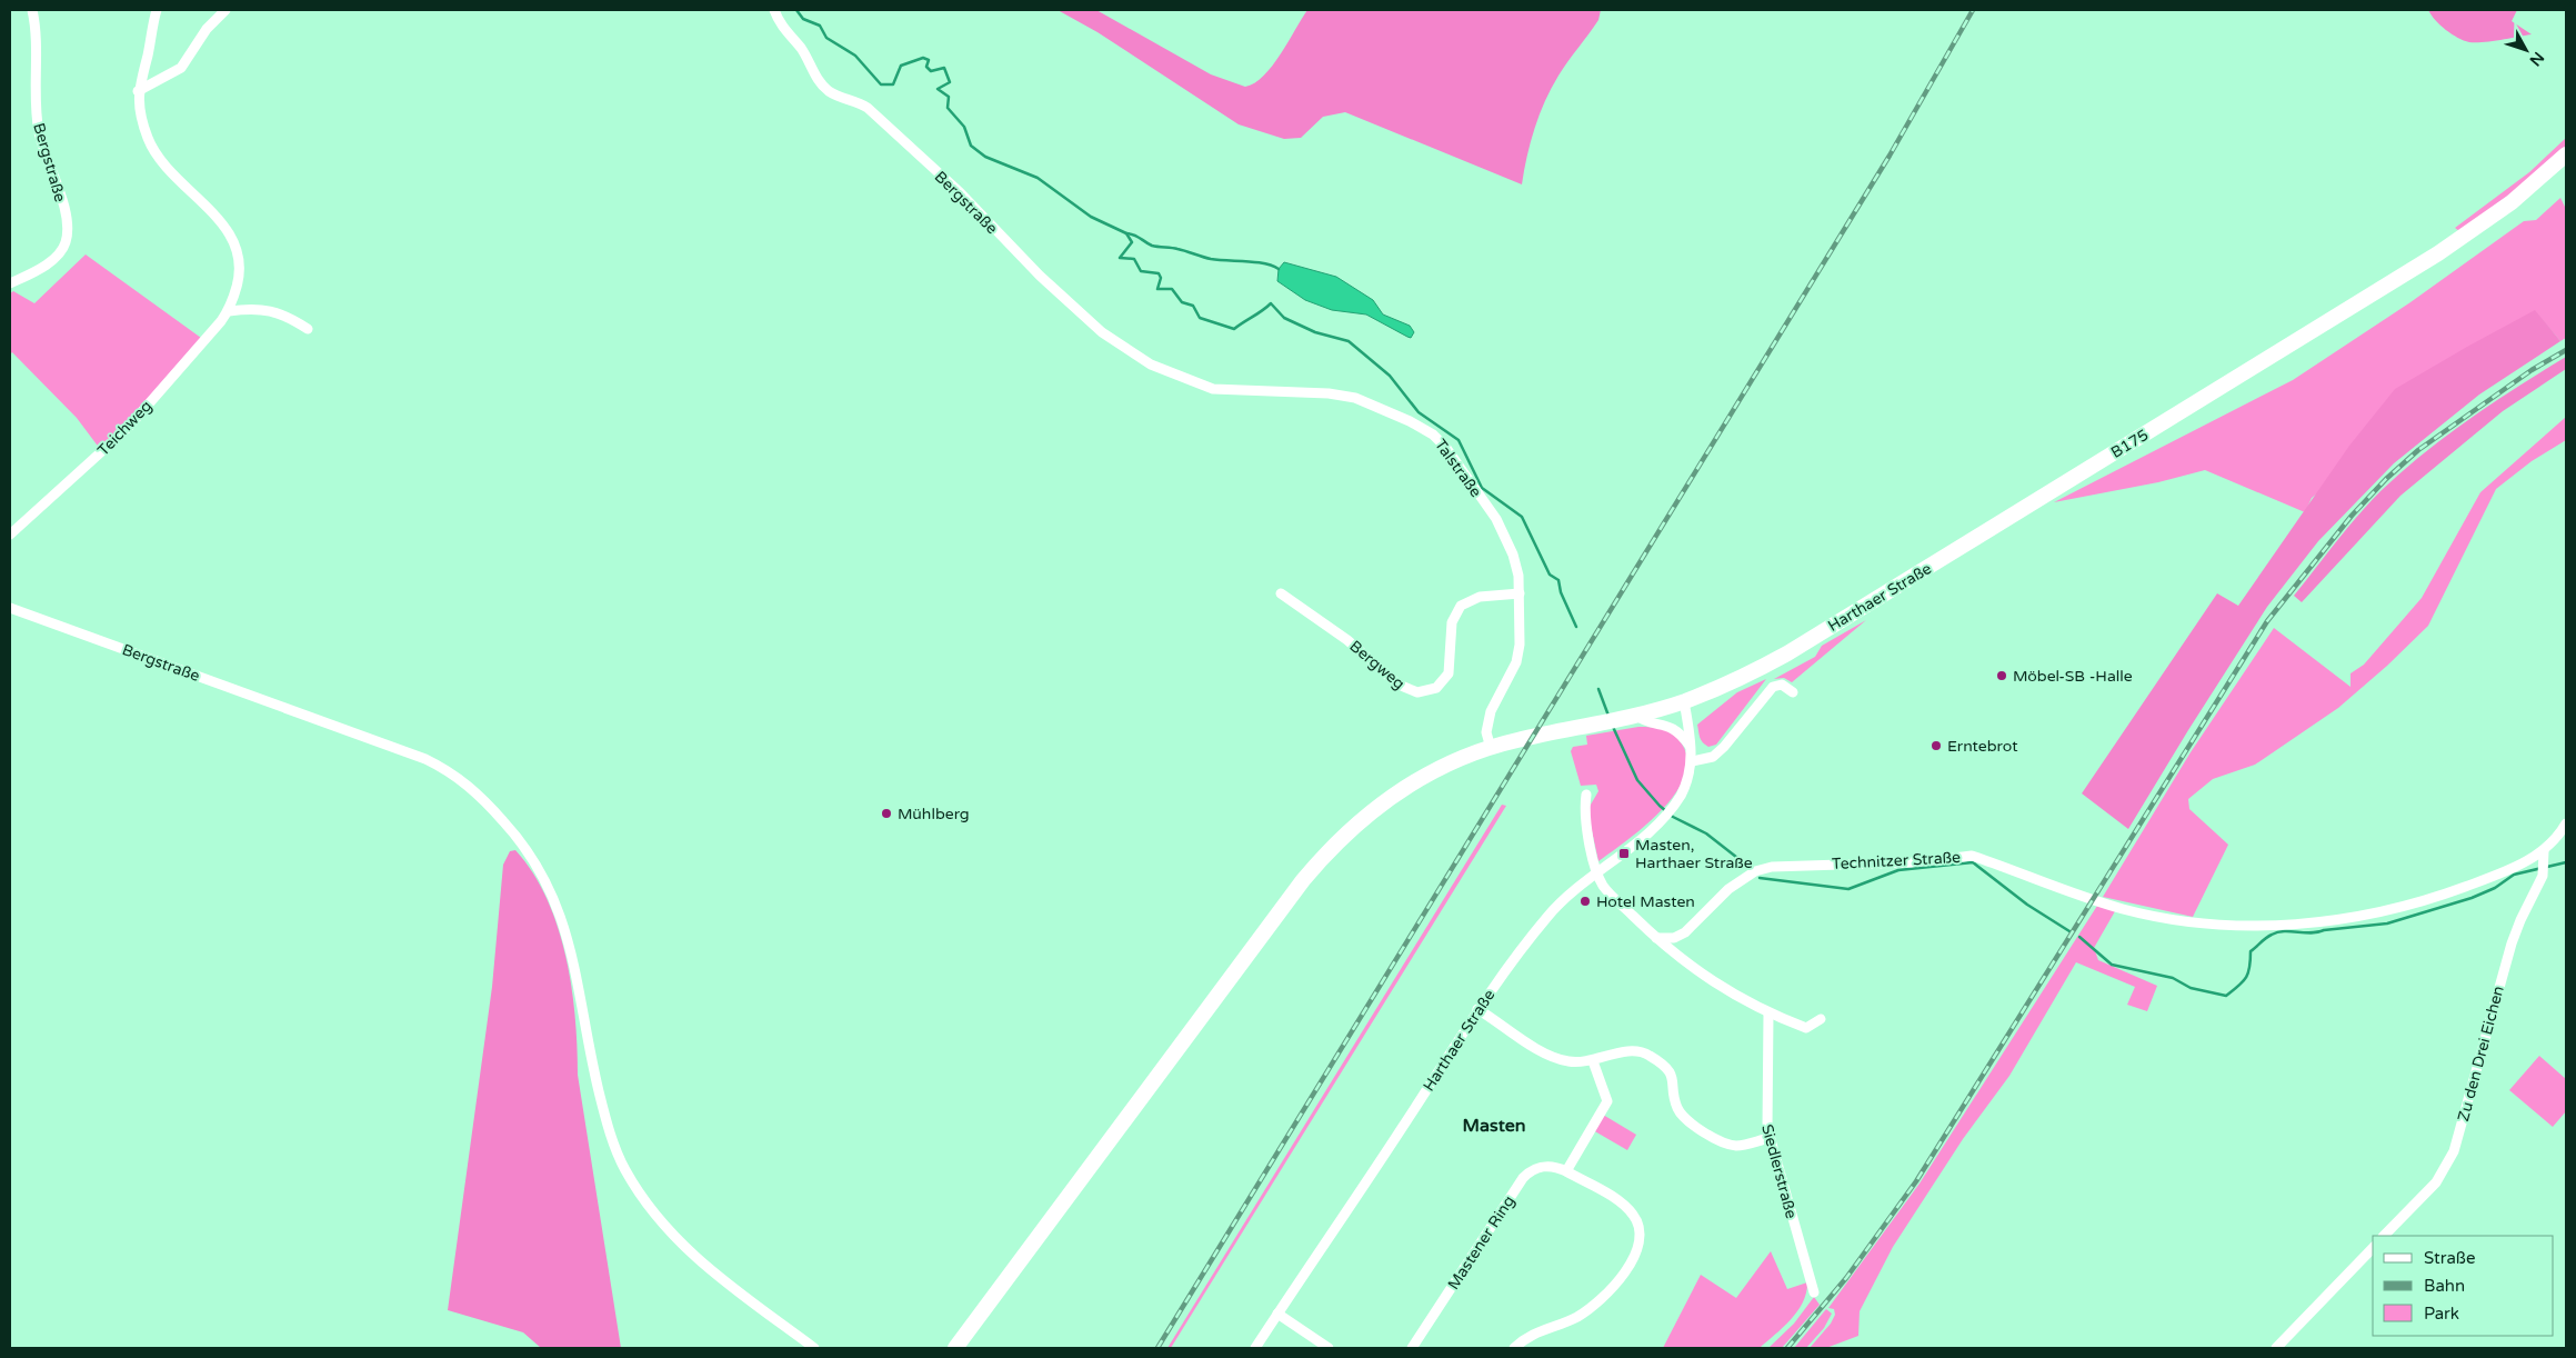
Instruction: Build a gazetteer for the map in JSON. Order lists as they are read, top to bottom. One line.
{"streets":{"main road":["B175","Harthaer Straße"],"street":["Bergstraße","Teichweg","Talstraße","Bergweg","Technitzer Straße","Zu den Drei Eichen","Siedlerstraße","Mastener Ring"]},"crossings":[["Bergstraße","Talstraße"],["B175","Harthaer Straße"],["Talstraße","Harthaer Straße"],["Talstraße","Bergweg"],["Technitzer Straße","Zu den Drei Eichen"]],"districts":["Masten"],"places":{"other":["Möbel-SB -Halle","Erntebrot","Mühlberg","Hotel Masten"],"transit":["Masten, Harthaer Straße"]},"legend":["Straße","Bahn","Park"],"north":"bottom right"}
